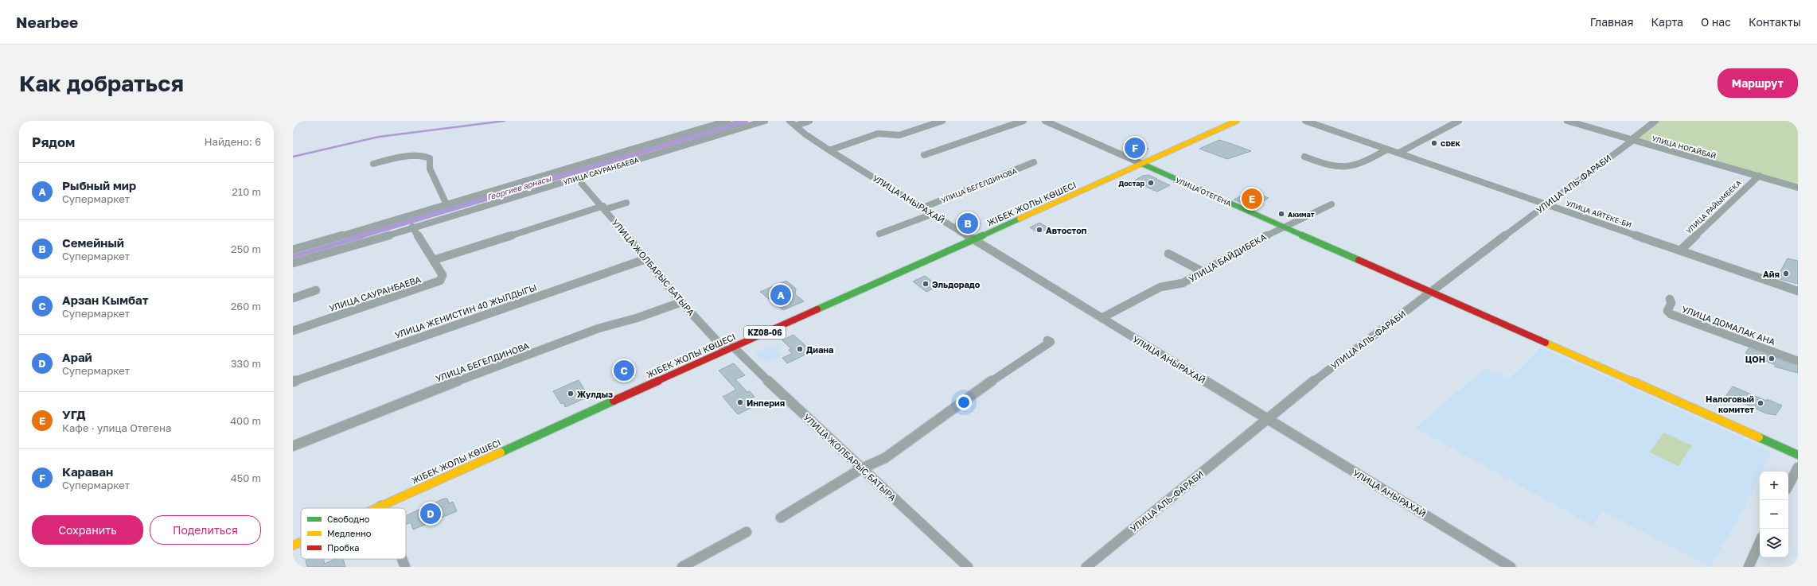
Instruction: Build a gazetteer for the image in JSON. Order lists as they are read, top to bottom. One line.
{"streets":{"main road":["УЛИЦА ОТЕГЕНА","ЖІБЕК ЖОЛЫ КӨШЕСІ","KZ08-06"],"street":["УЛИЦА НОГАЙБАЙ","УЛИЦА САУРАНБАЕВА","УЛИЦА АЛЬ-ФАРАБИ","УЛИЦА БЕГЕЛДИНОВА","УЛИЦА АНЫРАХАЙ","УЛИЦА РАЙЫМБЕКА","УЛИЦА АЙТЕКЕ-БИ","УЛИЦА БАЙДИБЕКА","УЛИЦА ЖОЛБАРЫС БАТЫРА","УЛИЦА ЖЕНИСТИН 40 ЖЫЛДЫГЫ","УЛИЦА ДОМАЛАК АНА"]},"crossings":[["УЛИЦА НОГАЙБАЙ","УЛИЦА АЛЬ-ФАРАБИ"],["УЛИЦА НОГАЙБАЙ","УЛИЦА РАЙЫМБЕКА"],["УЛИЦА АЛЬ-ФАРАБИ","УЛИЦА ОТЕГЕНА"],["УЛИЦА АЛЬ-ФАРАБИ","УЛИЦА АНЫРАХАЙ"],["УЛИЦА АЛЬ-ФАРАБИ","УЛИЦА АЙТЕКЕ-БИ"],["УЛИЦА БЕГЕЛДИНОВА","УЛИЦА АНЫРАХАЙ"],["УЛИЦА БЕГЕЛДИНОВА","УЛИЦА ЖОЛБАРЫС БАТЫРА"],["УЛИЦА ОТЕГЕНА","ЖІБЕК ЖОЛЫ КӨШЕСІ"],["УЛИЦА ОТЕГЕНА","УЛИЦА БАЙДИБЕКА"],["УЛИЦА АНЫРАХАЙ","ЖІБЕК ЖОЛЫ КӨШЕСІ"],["УЛИЦА АНЫРАХАЙ","УЛИЦА БАЙДИБЕКА"],["ЖІБЕК ЖОЛЫ КӨШЕСІ","УЛИЦА ЖОЛБАРЫС БАТЫРА"],["УЛИЦА РАЙЫМБЕКА","УЛИЦА АЙТЕКЕ-БИ"],["УЛИЦА ЖОЛБАРЫС БАТЫРА","УЛИЦА ЖЕНИСТИН 40 ЖЫЛДЫГЫ"]],"water":["Георгиев арнасы"],"places":["CDEK","Достар","Акимат","Автостоп","Айя","Эльдорадо","Диана","ЦОН","Жулдыз","Инперия","Налоговый комитет"],"legend":["Свободно","Медленно","Пробка"],"page":{"header":"Nearbee","nav":["Главная","Карта","О нас","Контакты"],"buttons":["Маршрут",["Сохранить","Поделиться"]],"title":"Как добраться","heading":["Рядом","Найдено: 6"],"pins":["F","E","B","A","C","D"],"list":[{"mark":"A","name":"Рыбный мир","note":"Супермаркет","value":"210 m"},{"mark":"B","name":"Семейный","note":"Супермаркет","value":"250 m"},{"mark":"C","name":"Арзан Кымбат","note":"Супермаркет","value":"260 m"},{"mark":"D","name":"Арай","note":"Супермаркет","value":"330 m"},{"mark":"E","name":"УГД","note":"Кафе · улица Отегена","value":"400 m"},{"mark":"F","name":"Караван","note":"Супермаркет","value":"450 m"}],"map_buttons":["+","−"]}}
